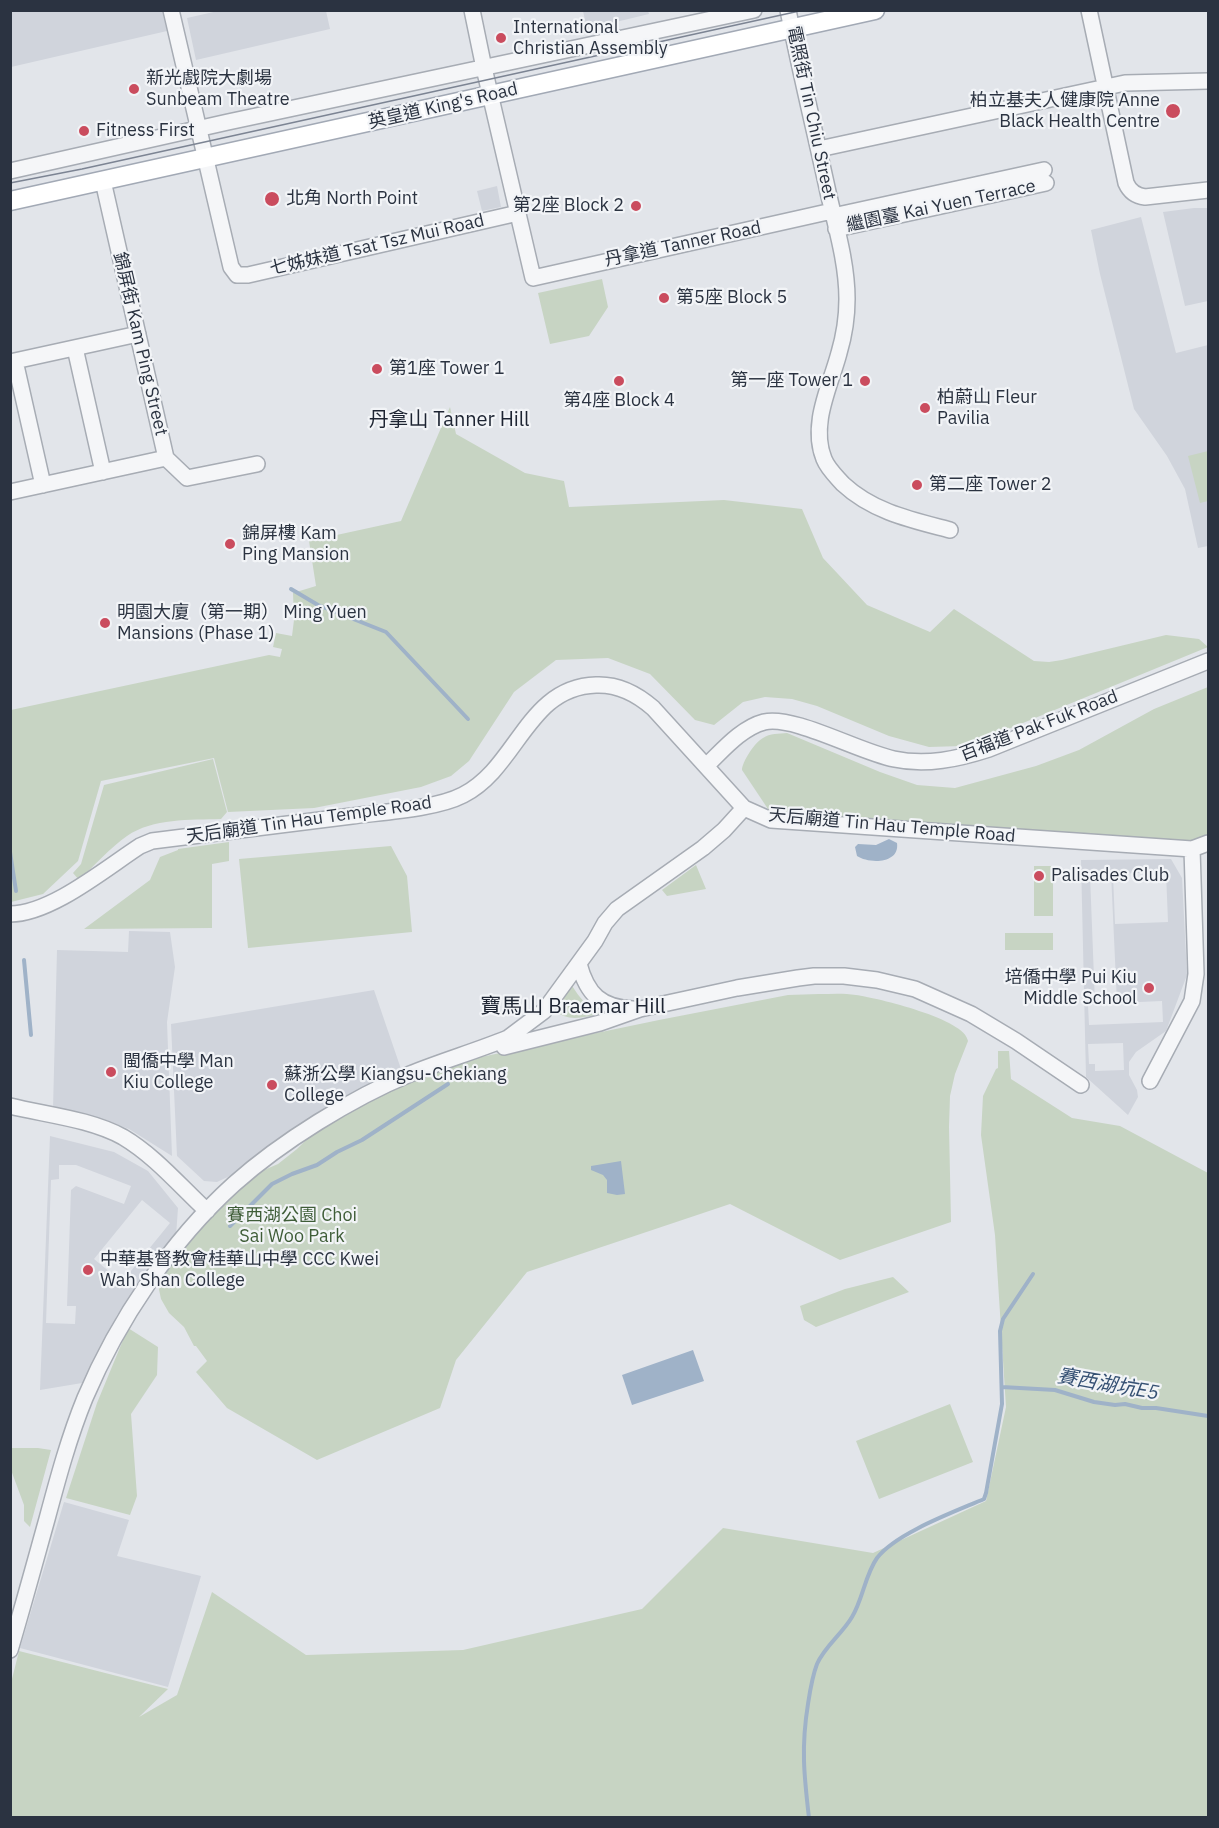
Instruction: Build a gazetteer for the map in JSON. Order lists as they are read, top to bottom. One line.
{"streets":{"main road":["英皇道 King's Road"],"street":["電照街 Tin Chiu Street","丹拿道 Tanner Road","七姊妹道 Tsat Tsz Mui Road","錦屏街 Kam Ping Street","百福道 Pak Fuk Road","天后廟道 Tin Hau Temple Road"]},"crossings":[["英皇道 King's Road","電照街 Tin Chiu Street"],["英皇道 King's Road","七姊妹道 Tsat Tsz Mui Road"],["英皇道 King's Road","錦屏街 Kam Ping Street"],["電照街 Tin Chiu Street","丹拿道 Tanner Road"],["丹拿道 Tanner Road","七姊妹道 Tsat Tsz Mui Road"],["百福道 Pak Fuk Road","天后廟道 Tin Hau Temple Road"]],"districts":["丹拿山 Tanner Hill","寶馬山 Braemar Hill"],"water":["賽西湖坑E5"],"parks":["賽西湖公園 Choi Sai Woo Park"],"places":["International Christian Assembly","新光戲院大劇場 Sunbeam Theatre","柏立基夫人健康院 Anne Black Health Centre","Fitness First","北角 North Point","第2座 Block 2","第5座 Block 5","第1座 Tower 1","第4座 Block 4","第一座 Tower 1","柏蔚山 Fleur Pavilia","第二座 Tower 2","錦屏樓 Kam Ping Mansion","明園大廈（第一期） Ming Yuen Mansions (Phase 1)","Palisades Club","培僑中學 Pui Kiu Middle School","閩僑中學 Man Kiu College","蘇浙公學 Kiangsu-Chekiang College","中華基督教會桂華山中學 CCC Kwei Wah Shan College"]}
